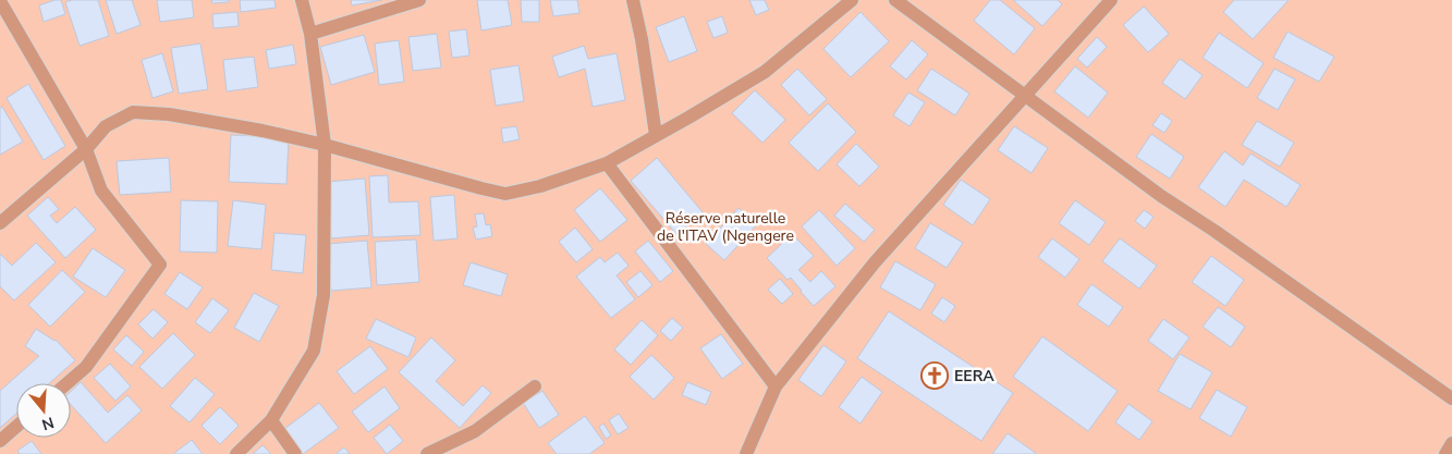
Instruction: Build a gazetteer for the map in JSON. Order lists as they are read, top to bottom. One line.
{"parks":["Réserve naturelle de l'ITAV (Ngengere"],"places":{"church":["EERA"]},"north":"bottom"}
